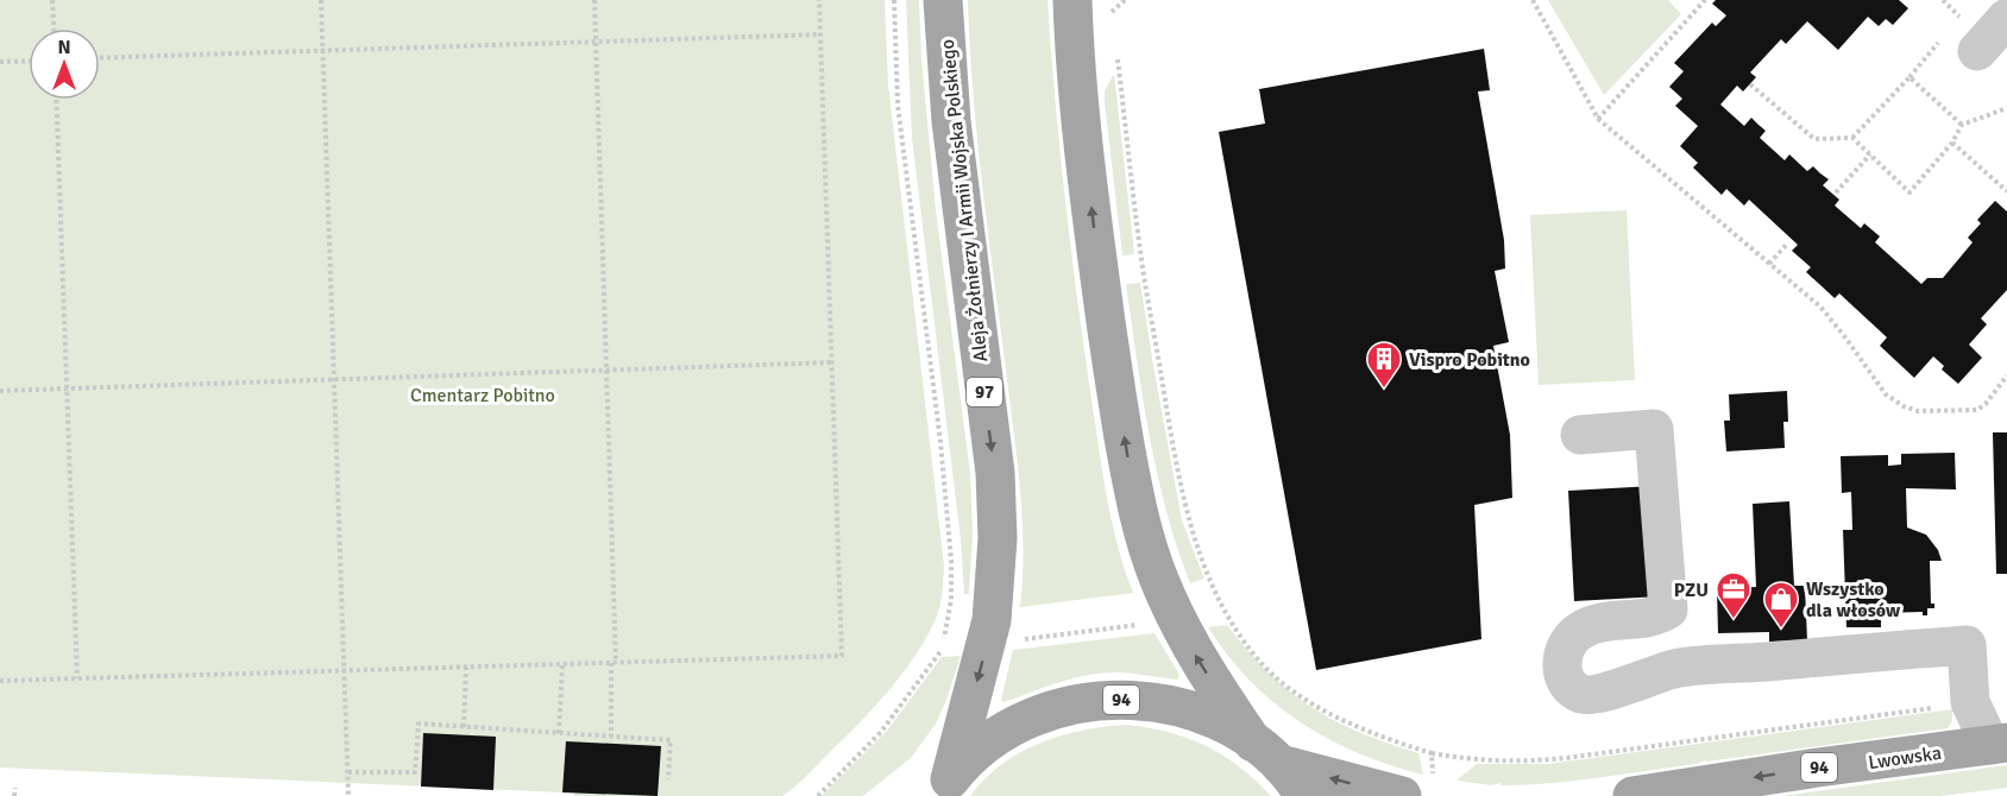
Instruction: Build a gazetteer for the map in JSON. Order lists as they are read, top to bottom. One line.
{"streets":{"main road":["Aleja Żołnierzy I Armii Wojska Polskiego","97","94","Lwowska"]},"crossings":[["Aleja Żołnierzy I Armii Wojska Polskiego","94"]],"one_way":["Lwowska"],"parks":["Cmentarz Pobitno"],"places":{"building":["Vispro Pobitno"],"office":["PZU"],"shop":["Wszystko dla włosów"]},"north":"top"}
